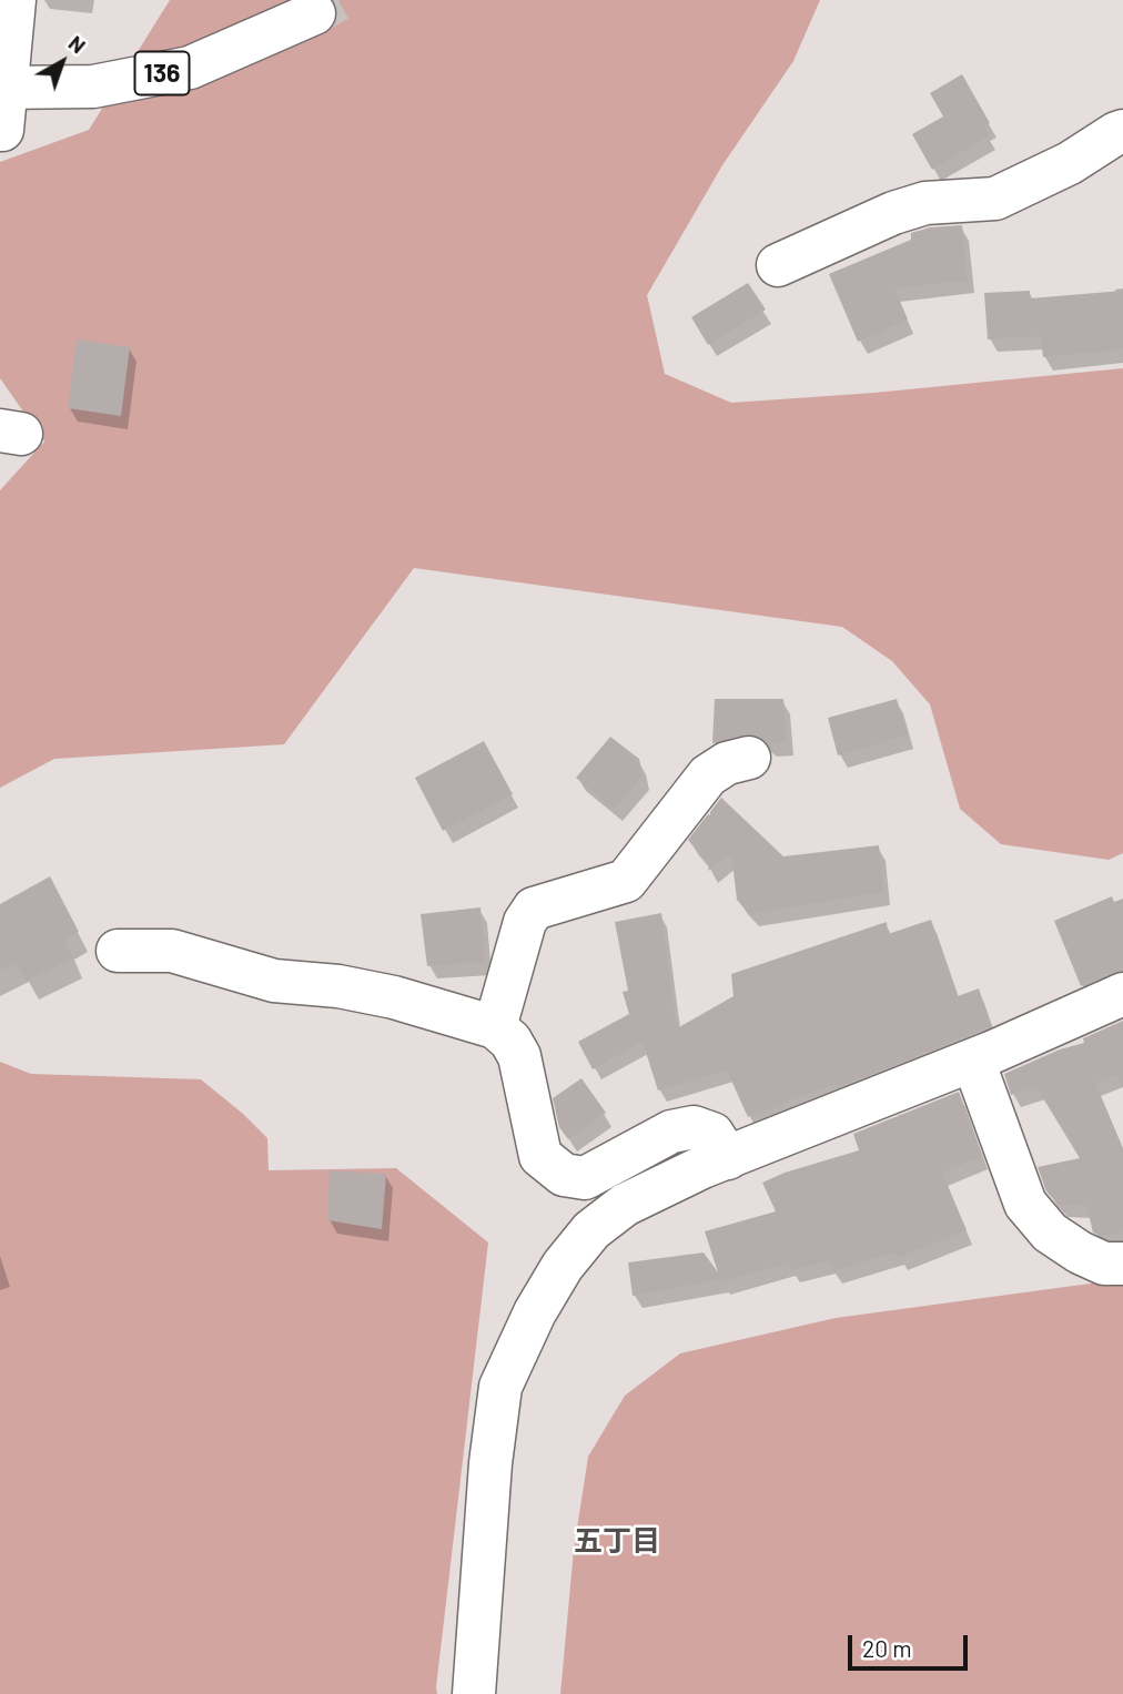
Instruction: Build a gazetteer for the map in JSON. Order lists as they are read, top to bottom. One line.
{"streets":{"main road":["136"]},"districts":["五丁目"],"scale_bar":"20 m","north":"top right"}
